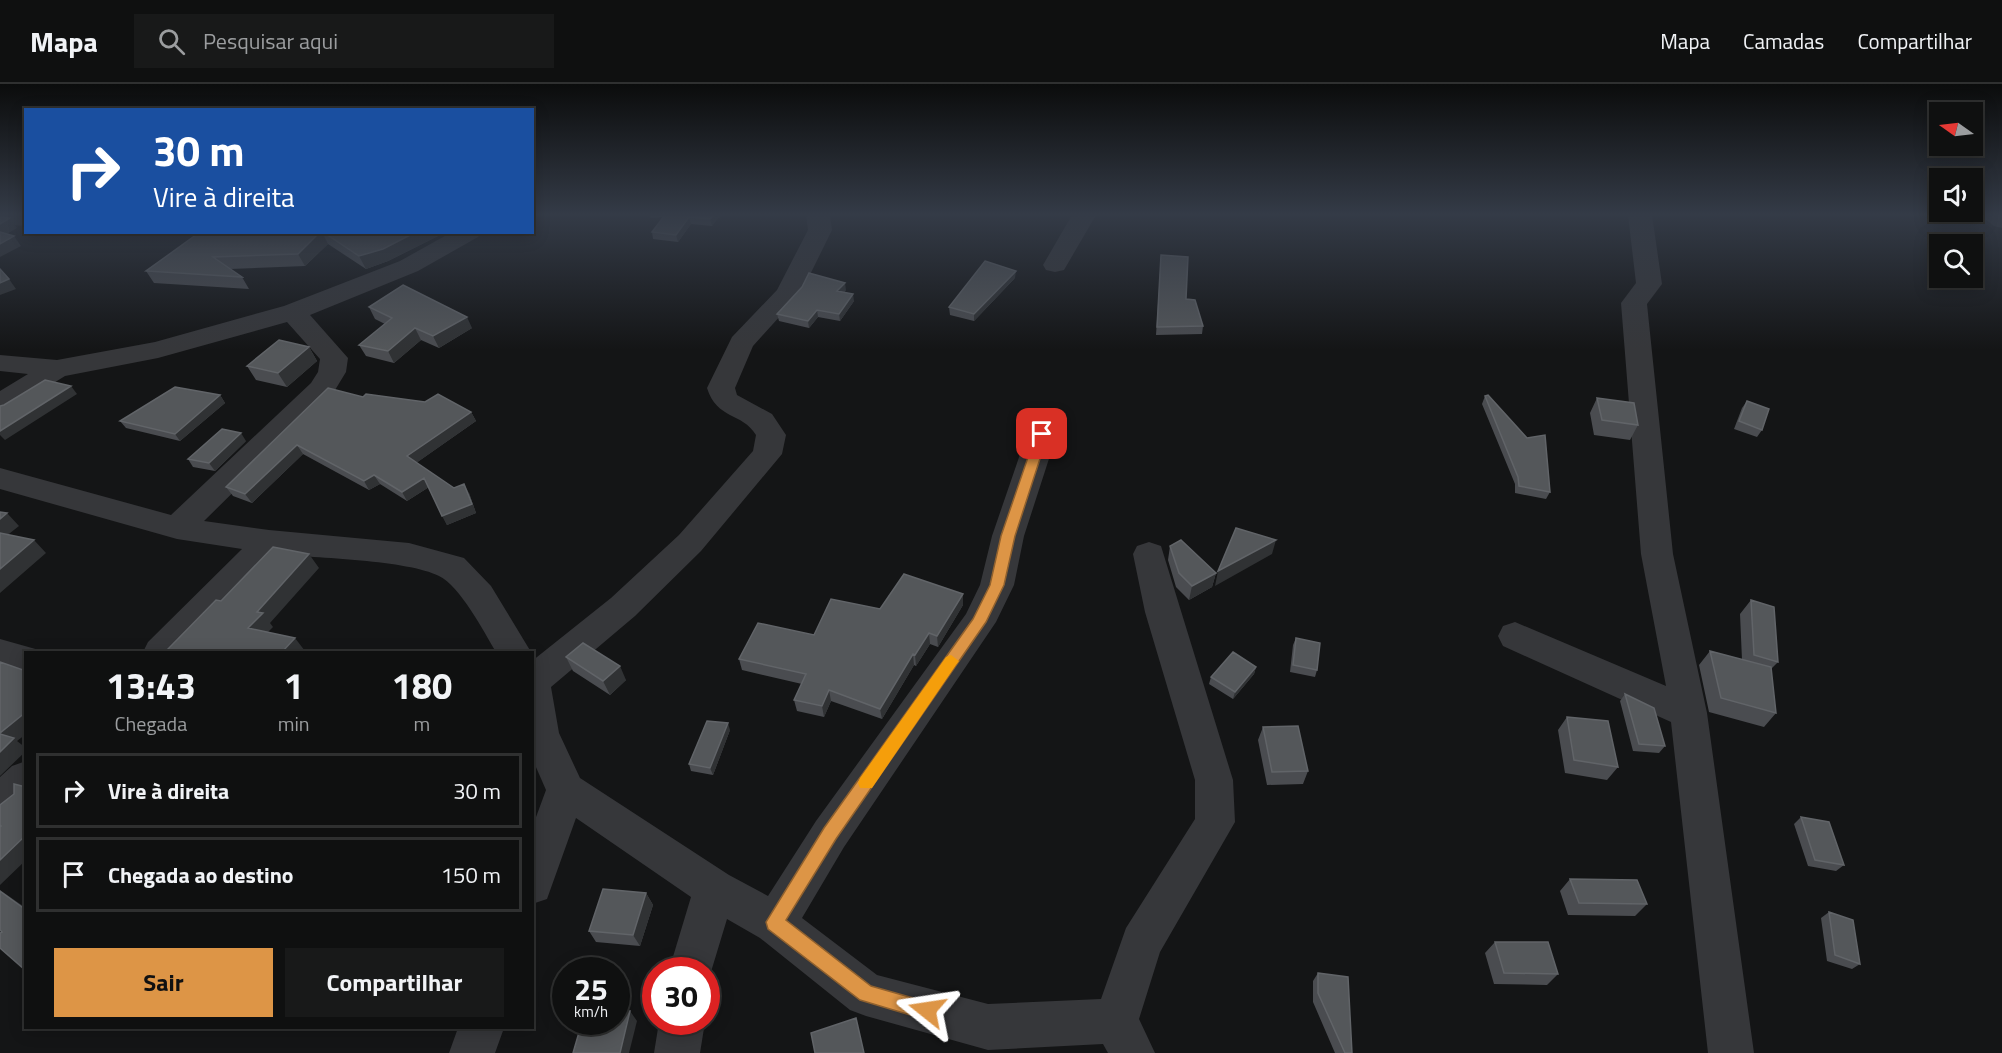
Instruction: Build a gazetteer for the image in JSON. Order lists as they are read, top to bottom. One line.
{"north":"left","page":{"header":"Mapa","search":"Pesquisar aqui","nav":["Mapa","Camadas","Compartilhar"],"turn":["30 m","Vire à direita"],"eta":["13:43","Chegada","1","min","180","m"],"list":[{"name":"Vire à direita","value":"30 m"},{"name":"Chegada ao destino","value":"150 m"}],"buttons":["Sair","Compartilhar"],"speed":"25 km/h","limit":"30"}}
